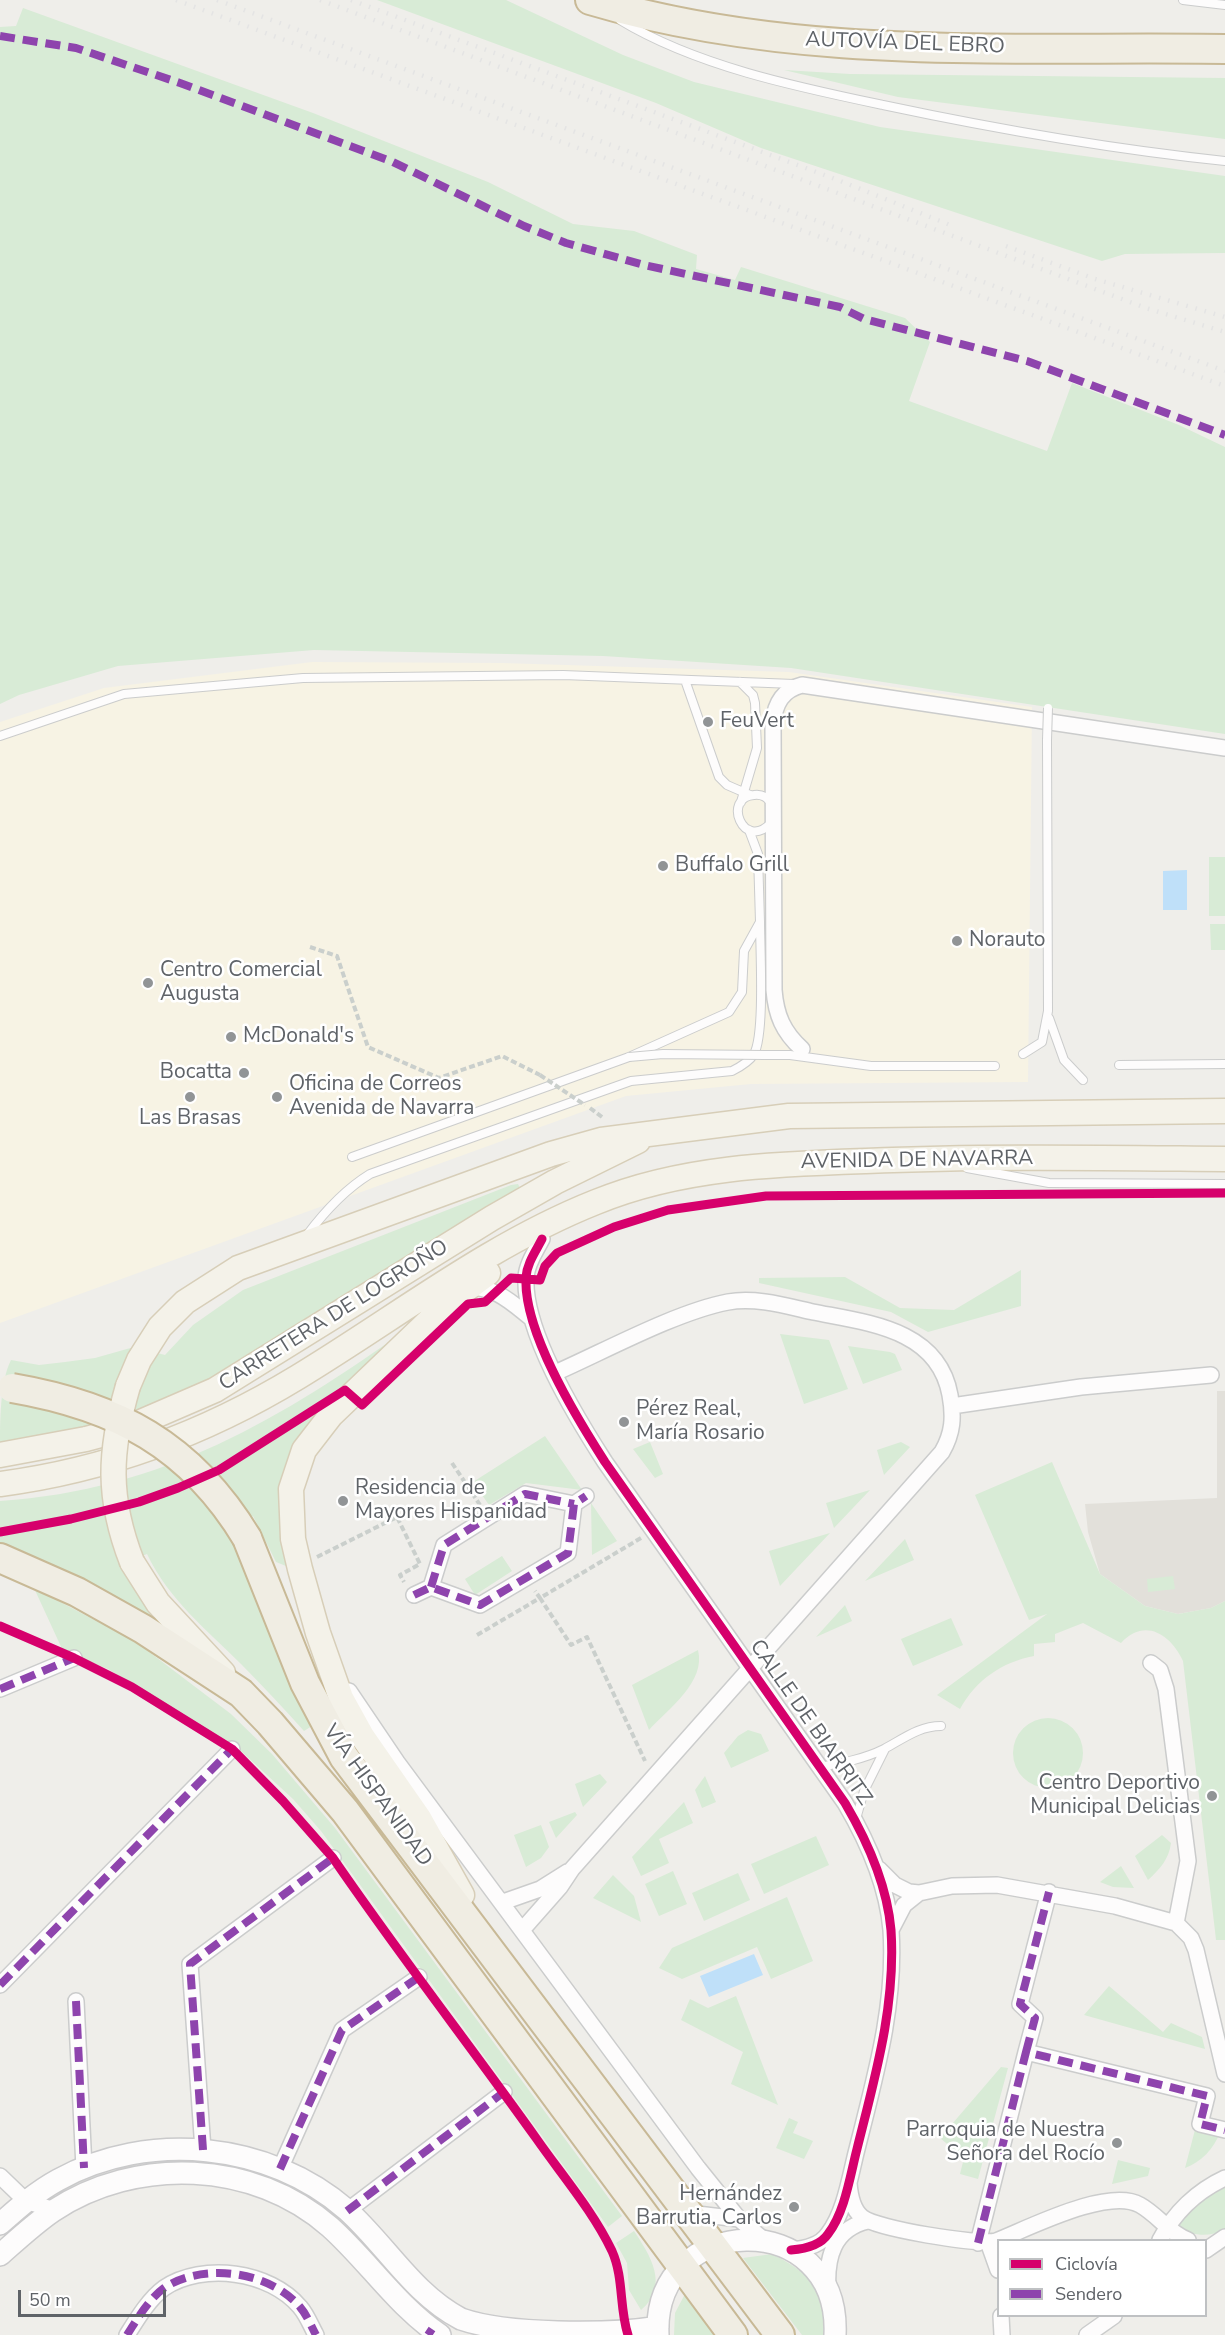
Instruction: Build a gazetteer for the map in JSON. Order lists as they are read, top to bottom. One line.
{"streets":{"highway":["AUTOVÍA DEL EBRO","VÍA HISPANIDAD"],"main road":["AVENIDA DE NAVARRA","CARRETERA DE LOGROÑO"],"street":["CALLE DE BIARRITZ"]},"crossings":[["AVENIDA DE NAVARRA","CARRETERA DE LOGROÑO"],["CALLE DE BIARRITZ","VÍA HISPANIDAD"]],"places":["FeuVert","Buffalo Grill","Norauto","Centro Comercial Augusta","McDonald's","Bocatta","Las Brasas","Oficina de Correos Avenida de Navarra","Pérez Real, María Rosario","Residencia de Mayores Hispanidad","Centro Deportivo Municipal Delicias","Parroquia de Nuestra Señora del Rocío","Hernández Barrutia, Carlos"],"legend":["Ciclovía","Sendero"],"scale_bar":"50 m"}
